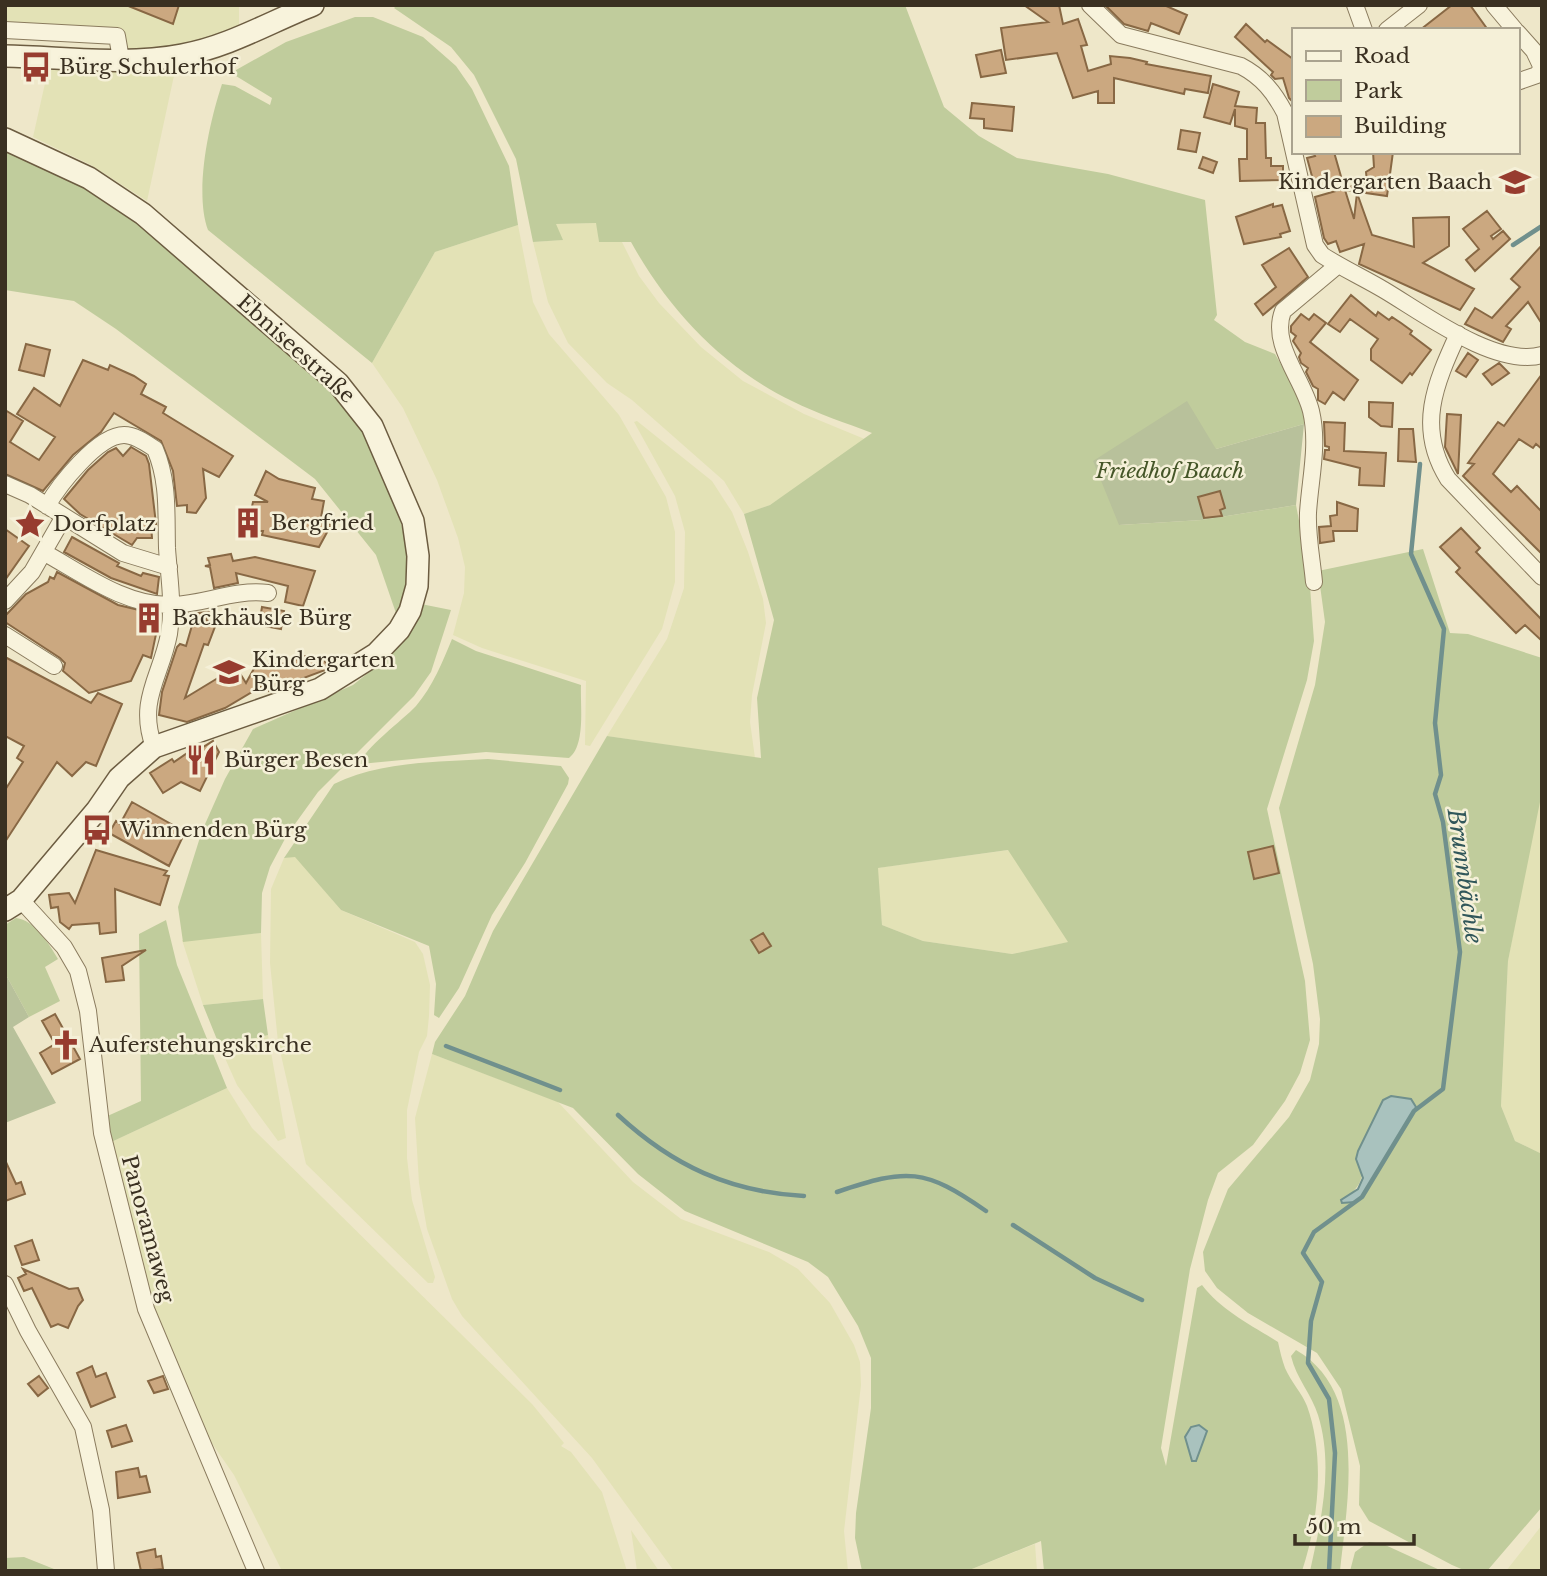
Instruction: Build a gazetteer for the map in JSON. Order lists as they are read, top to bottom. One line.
{"streets":{"street":["Ebniseestraße","Panoramaweg"]},"crossings":[["Ebniseestraße","Panoramaweg"]],"water":["Brunnbächle"],"parks":["Friedhof Baach"],"places":{"bus stop":["Bürg Schulerhof","Winnenden Bürg"],"school or university":["Kindergarten Baach","Kindergarten Bürg"],"building":["Bergfried","Backhäusle Bürg"],"place":["Dorfplatz"],"restaurant":["Bürger Besen"],"church":["Auferstehungskirche"]},"legend":["Road","Park","Building"],"scale_bar":"50 m"}
